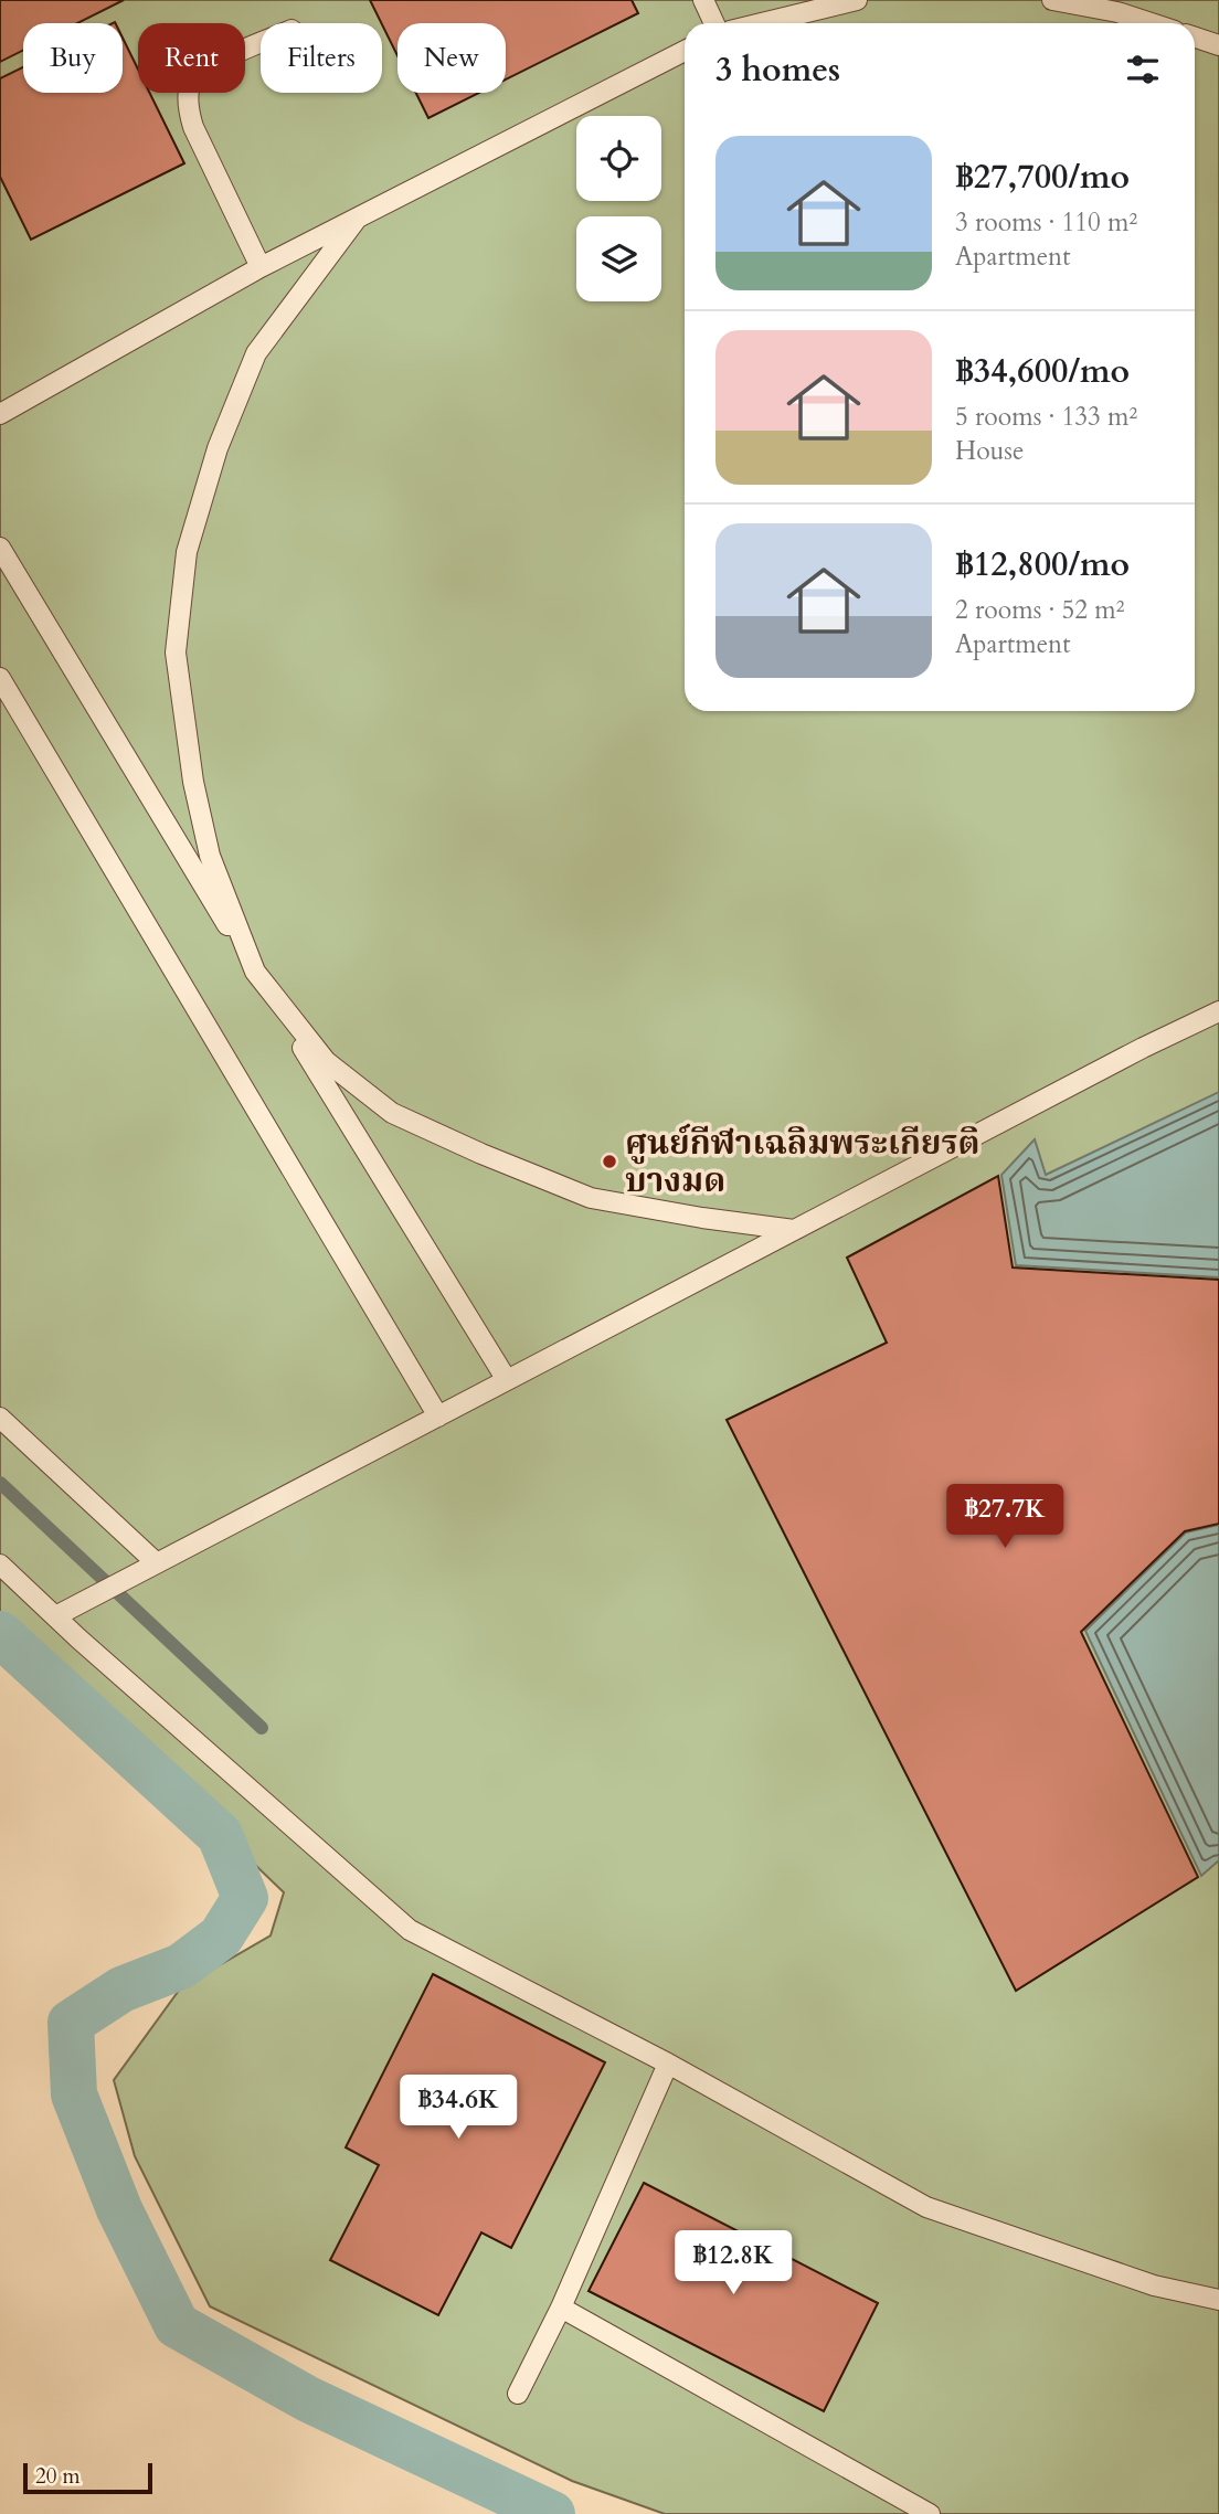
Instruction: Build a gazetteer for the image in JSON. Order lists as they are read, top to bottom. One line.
{"places":["ศูนย์กีฬาเฉลิมพระเกียรติ บางมด"],"scale_bar":"20 m","page":{"chip":["Buy","Rent","Filters","New"],"heading":"3 homes","list":[{"name":"฿27,700/mo","note":"3 rooms · 110 m² · Apartment"},{"name":"฿34,600/mo","note":"5 rooms · 133 m² · House"},{"name":"฿12,800/mo","note":"2 rooms · 52 m² · Apartment"}],"price":["฿27.7K","฿34.6K","฿12.8K"],"scale":"20 m"}}
